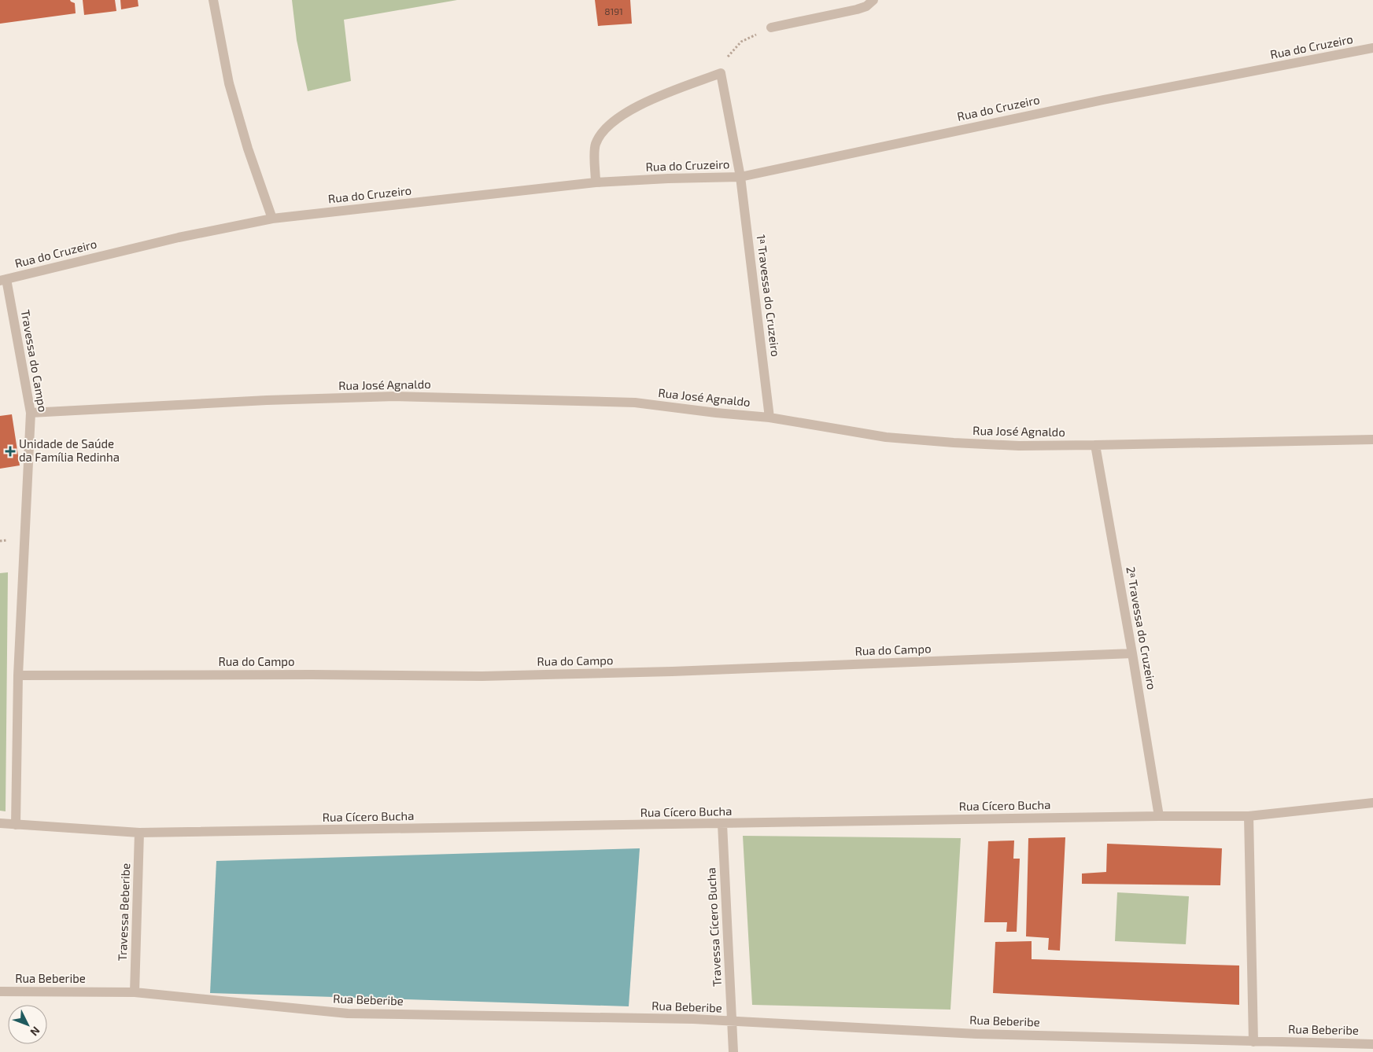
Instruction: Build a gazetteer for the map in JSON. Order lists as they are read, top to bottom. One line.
{"streets":{"street":["Rua do Cruzeiro","1ᵃ Travessa do Cruzeiro","Travessa do Campo","Rua José Agnaldo","2ᵃ Travessa do Cruzeiro","Rua do Campo","Rua Cícero Bucha","Travessa Beberibe","Travessa Cícero Bucha","Rua Beberibe"]},"crossings":[["Rua do Cruzeiro","1ᵃ Travessa do Cruzeiro"],["Rua do Cruzeiro","Travessa do Campo"],["1ᵃ Travessa do Cruzeiro","Rua José Agnaldo"],["Travessa do Campo","Rua José Agnaldo"],["Travessa do Campo","Rua do Campo"],["Travessa do Campo","Rua Cícero Bucha"],["Rua José Agnaldo","2ᵃ Travessa do Cruzeiro"],["2ᵃ Travessa do Cruzeiro","Rua do Campo"],["2ᵃ Travessa do Cruzeiro","Rua Cícero Bucha"],["Rua Cícero Bucha","Travessa Beberibe"],["Rua Cícero Bucha","Travessa Cícero Bucha"],["Travessa Beberibe","Rua Beberibe"],["Travessa Cícero Bucha","Rua Beberibe"]],"places":{"health":["Unidade de Saúde da Família Redinha"]},"house_numbers":["8191"],"north":"bottom right"}
